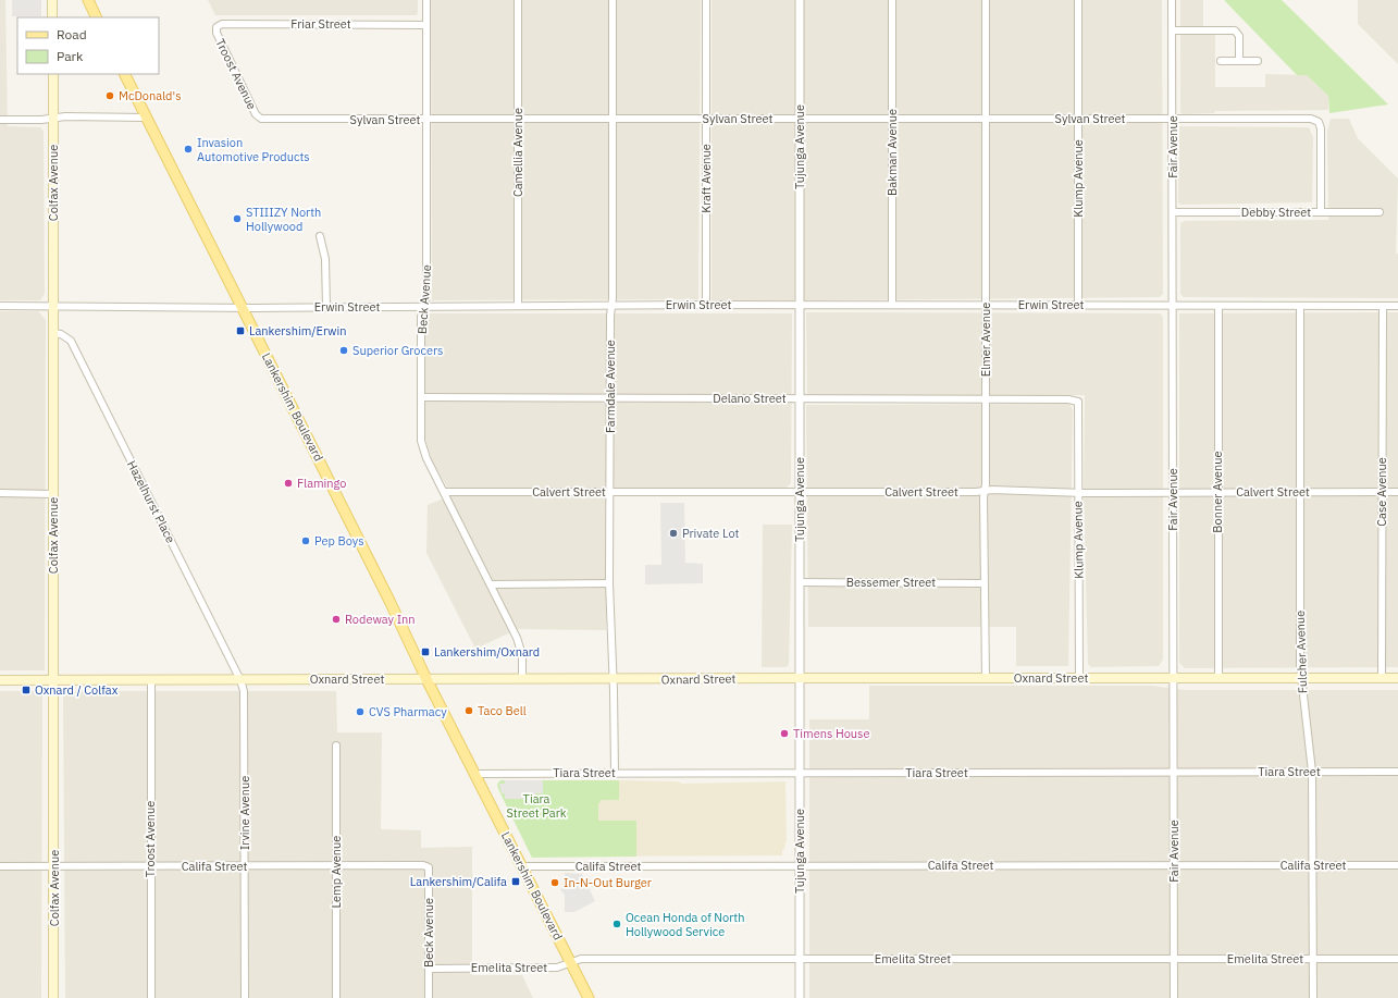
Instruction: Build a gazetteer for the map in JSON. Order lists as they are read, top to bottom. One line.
{"streets":{"main road":["Colfax Avenue","Lankershim Boulevard","Oxnard Street"],"street":["Friar Street","Troost Avenue","Sylvan Street","Tujunga Avenue","Fair Avenue","Camellia Avenue","Bakman Avenue","Kraft Avenue","Klump Avenue","Debby Street","Beck Avenue","Erwin Street","Elmer Avenue","Farmdale Avenue","Delano Street","Calvert Street","Bonner Avenue","Case Avenue","Hazelhurst Place","Bessemer Street","Fulcher Avenue","Tiara Street","Irvine Avenue","Califa Street","Lemp Avenue","Emelita Street"]},"crossings":[["Friar Street","Troost Avenue"],["Friar Street","Beck Avenue"],["Troost Avenue","Sylvan Street"],["Troost Avenue","Oxnard Street"],["Troost Avenue","Califa Street"],["Sylvan Street","Tujunga Avenue"],["Sylvan Street","Fair Avenue"],["Sylvan Street","Camellia Avenue"],["Sylvan Street","Bakman Avenue"],["Sylvan Street","Kraft Avenue"],["Sylvan Street","Klump Avenue"],["Sylvan Street","Debby Street"],["Sylvan Street","Beck Avenue"],["Sylvan Street","Elmer Avenue"],["Sylvan Street","Farmdale Avenue"],["Tujunga Avenue","Erwin Street"],["Tujunga Avenue","Delano Street"],["Tujunga Avenue","Calvert Street"],["Tujunga Avenue","Bessemer Street"],["Tujunga Avenue","Oxnard Street"],["Tujunga Avenue","Tiara Street"],["Tujunga Avenue","Califa Street"],["Tujunga Avenue","Emelita Street"],["Fair Avenue","Debby Street"],["Fair Avenue","Erwin Street"],["Fair Avenue","Calvert Street"],["Fair Avenue","Oxnard Street"],["Fair Avenue","Tiara Street"],["Fair Avenue","Califa Street"],["Fair Avenue","Emelita Street"],["Camellia Avenue","Erwin Street"],["Bakman Avenue","Erwin Street"],["Kraft Avenue","Erwin Street"],["Klump Avenue","Erwin Street"],["Klump Avenue","Delano Street"],["Klump Avenue","Calvert Street"],["Klump Avenue","Oxnard Street"],["Colfax Avenue","Erwin Street"],["Colfax Avenue","Hazelhurst Place"],["Colfax Avenue","Oxnard Street"],["Colfax Avenue","Califa Street"],["Beck Avenue","Erwin Street"],["Beck Avenue","Delano Street"],["Beck Avenue","Calvert Street"],["Beck Avenue","Oxnard Street"],["Beck Avenue","Califa Street"],["Beck Avenue","Emelita Street"],["Erwin Street","Elmer Avenue"],["Erwin Street","Farmdale Avenue"],["Erwin Street","Lankershim Boulevard"],["Erwin Street","Bonner Avenue"],["Erwin Street","Case Avenue"],["Erwin Street","Fulcher Avenue"],["Elmer Avenue","Delano Street"],["Elmer Avenue","Calvert Street"],["Elmer Avenue","Bessemer Street"],["Elmer Avenue","Oxnard Street"],["Farmdale Avenue","Delano Street"],["Farmdale Avenue","Calvert Street"],["Farmdale Avenue","Oxnard Street"],["Farmdale Avenue","Tiara Street"],["Lankershim Boulevard","Oxnard Street"],["Lankershim Boulevard","Tiara Street"],["Lankershim Boulevard","Califa Street"],["Lankershim Boulevard","Emelita Street"],["Calvert Street","Bonner Avenue"],["Calvert Street","Case Avenue"],["Calvert Street","Fulcher Avenue"],["Bonner Avenue","Oxnard Street"],["Case Avenue","Oxnard Street"],["Hazelhurst Place","Oxnard Street"],["Hazelhurst Place","Irvine Avenue"],["Fulcher Avenue","Oxnard Street"],["Fulcher Avenue","Tiara Street"],["Fulcher Avenue","Califa Street"],["Fulcher Avenue","Emelita Street"],["Oxnard Street","Irvine Avenue"],["Irvine Avenue","Califa Street"],["Califa Street","Lemp Avenue"]],"parks":["Tiara Street Park"],"places":{"other":["McDonald's","Invasion Automotive Products","STIIIZY North Hollywood","Superior Grocers","Flamingo","Private Lot","Pep Boys","Rodeway Inn","Taco Bell","CVS Pharmacy","Timens House","In-N-Out Burger","Ocean Honda of North Hollywood Service"],"transit":["Lankershim/Erwin","Lankershim/Oxnard","Oxnard / Colfax","Lankershim/Califa"]},"legend":["Road","Park"]}
